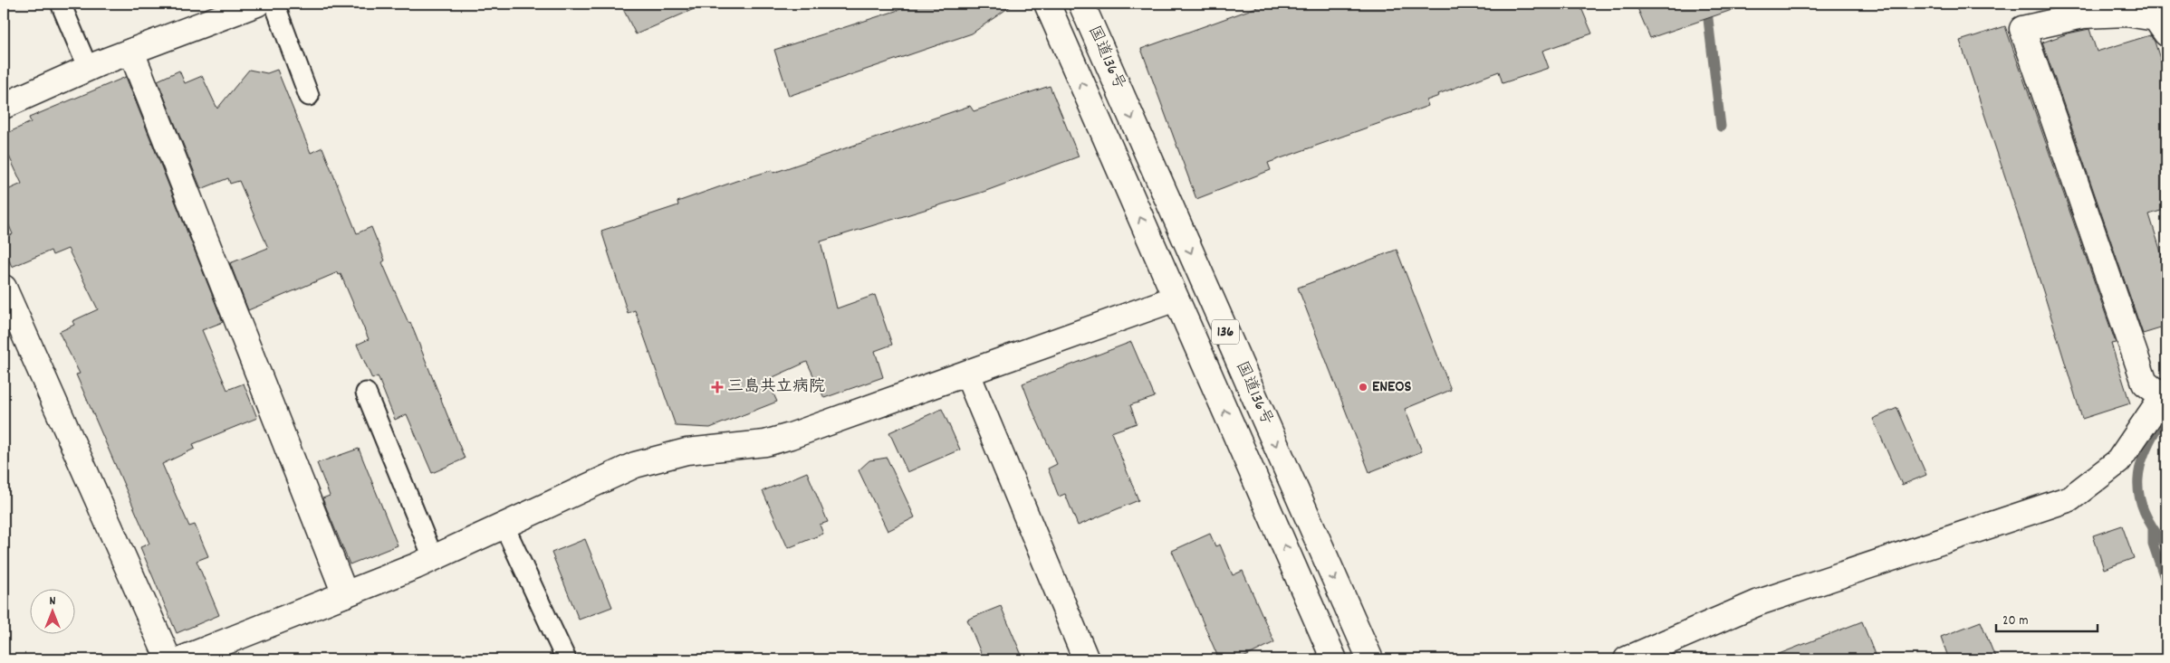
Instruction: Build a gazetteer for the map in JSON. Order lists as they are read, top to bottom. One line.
{"streets":{"main road":["国道136号","136"]},"places":{"health":["三島共立病院"],"other":["ENEOS"]},"scale_bar":"20 m","north":"top"}
